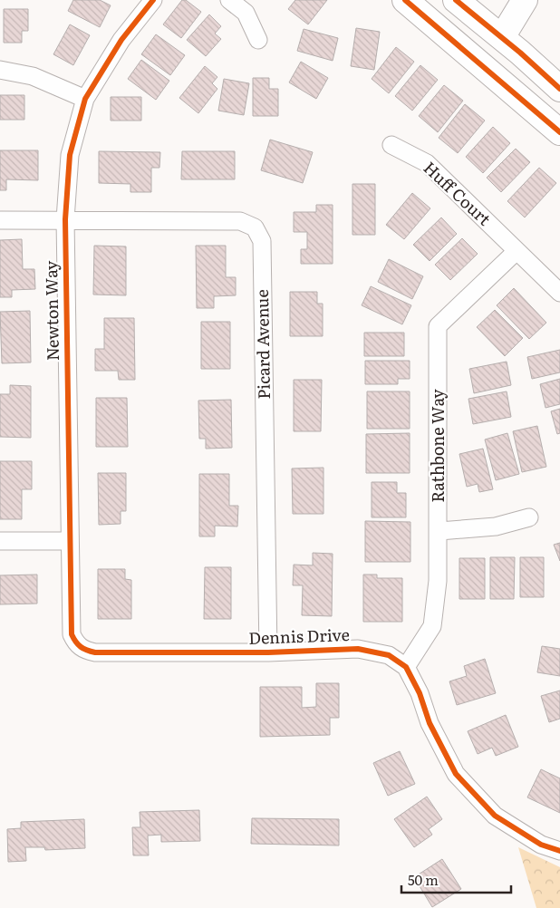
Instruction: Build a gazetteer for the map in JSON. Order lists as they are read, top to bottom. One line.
{"streets":{"street":["Huff Court","Newton Way","Picard Avenue","Rathbone Way","Dennis Drive"]},"crossings":[["Huff Court","Rathbone Way"],["Newton Way","Picard Avenue"],["Newton Way","Dennis Drive"],["Picard Avenue","Dennis Drive"],["Rathbone Way","Dennis Drive"]],"scale_bar":"50 m"}
